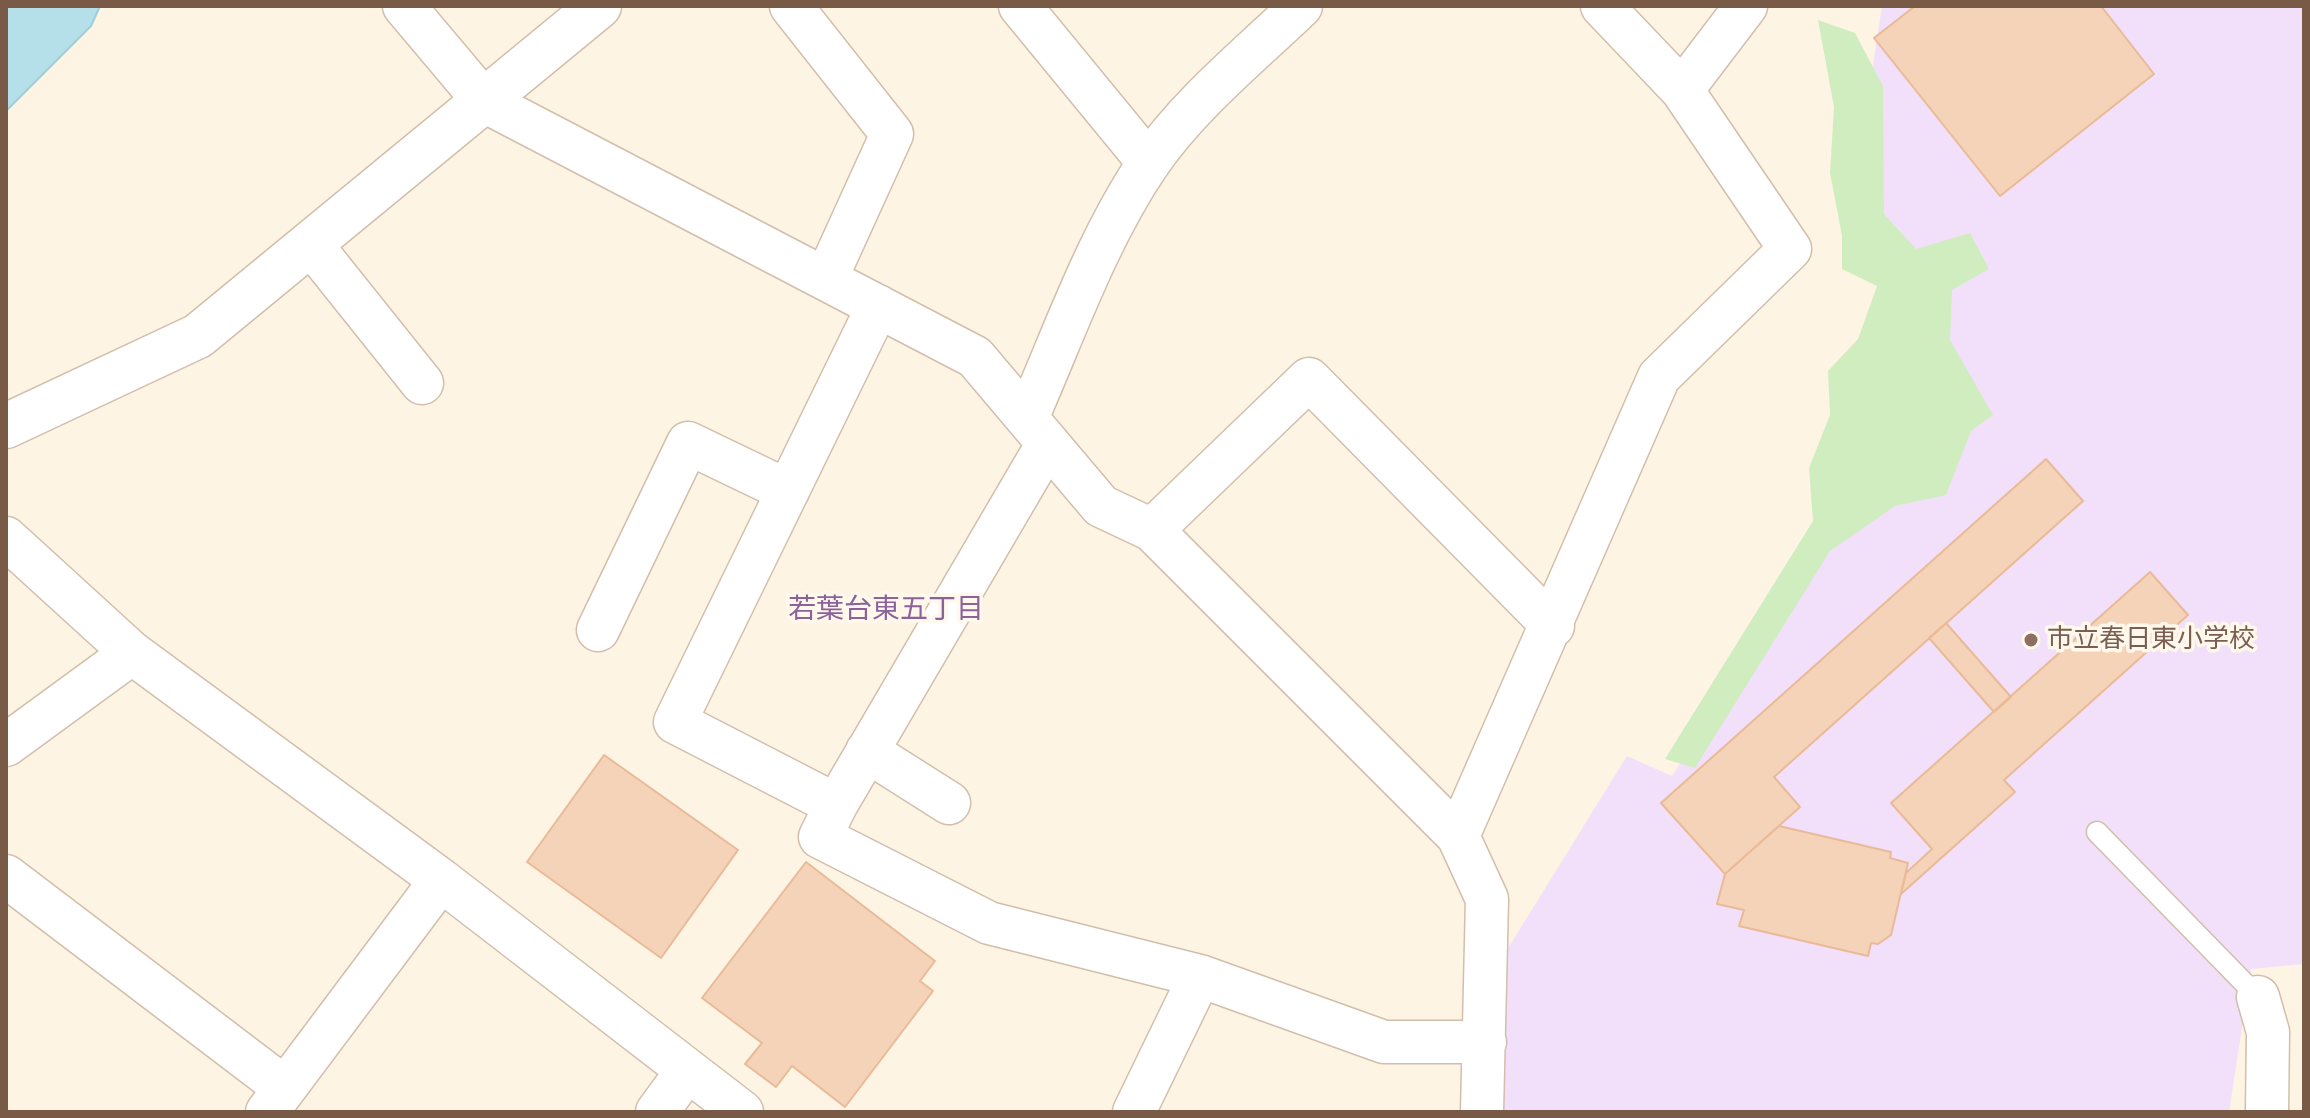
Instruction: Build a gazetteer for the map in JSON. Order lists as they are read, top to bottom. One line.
{"districts":["若葉台東五丁目"],"places":["市立春日東小学校"]}
